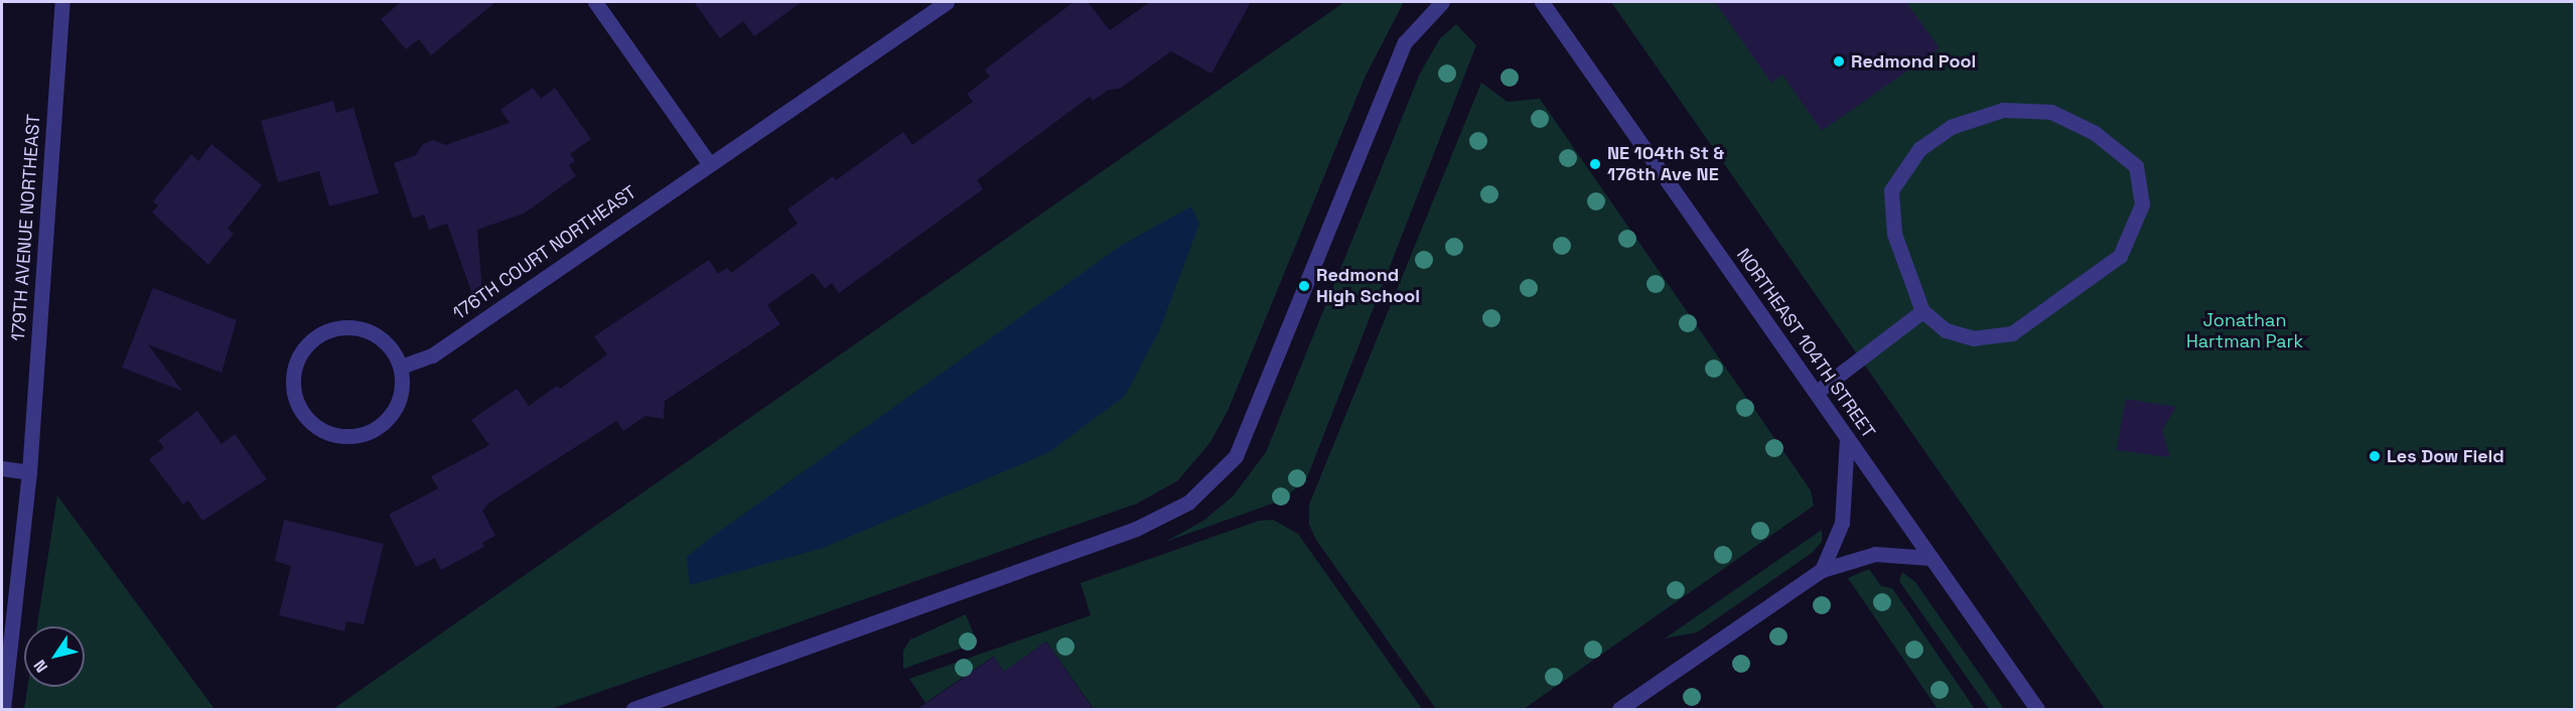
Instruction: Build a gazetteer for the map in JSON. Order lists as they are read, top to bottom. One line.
{"streets":{"street":["179TH AVENUE NORTHEAST","176TH COURT NORTHEAST","NORTHEAST 104TH STREET"]},"parks":["Jonathan Hartman Park"],"places":["Redmond Pool","NE 104th St & 176th Ave NE","Redmond High School","Les Dow Field"],"north":"bottom left"}
